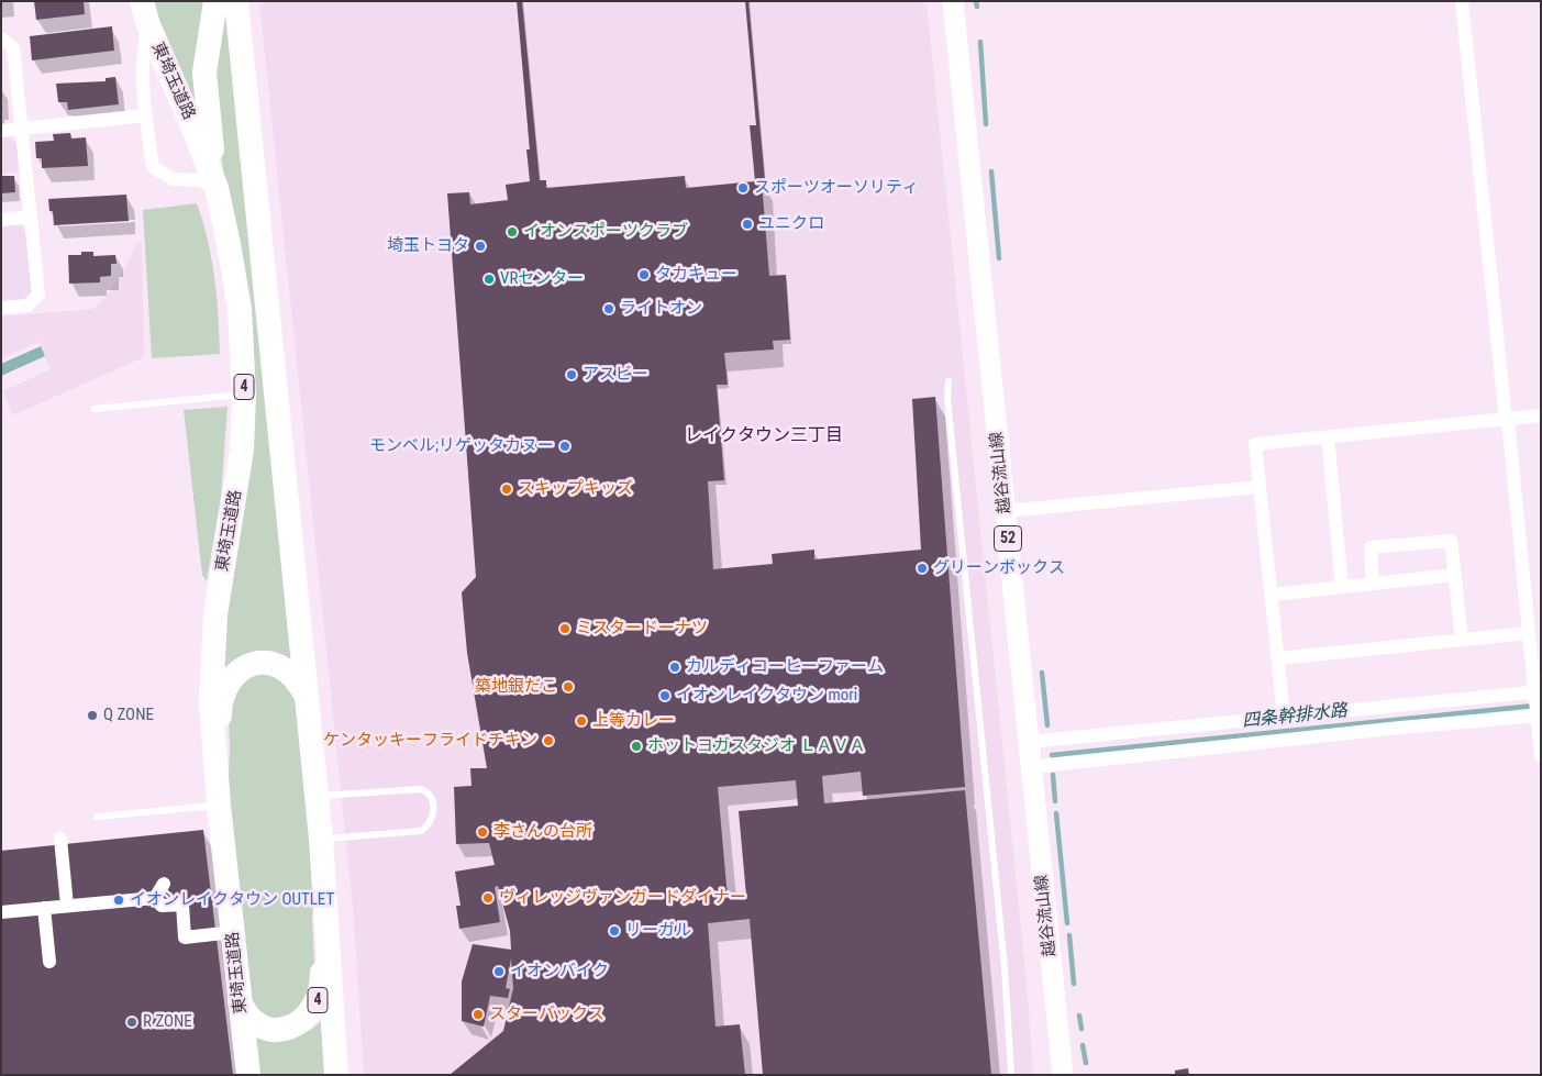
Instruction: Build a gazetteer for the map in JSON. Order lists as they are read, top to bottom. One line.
{"streets":{"highway":["東埼玉道路","4"],"main road":["越谷流山線","52"]},"crossings":[["東埼玉道路","4"]],"districts":["レイクタウン三丁目"],"water":["四条幹排水路"],"places":["スポーツオーソリティ","ユニクロ","イオンスポーツクラブ","埼玉トヨタ","タカキュー","VRセンター","ライトオン","アスビー","モンベル;リゲッタカヌー","スキップキッズ","グリーンボックス","ミスタードーナツ","カルディコーヒーファーム","築地銀だこ","イオンレイクタウン mori","Q ZONE","上等カレー","ケンタッキーフライドチキン","ホットヨガスタジオ ＬＡＶＡ","李さんの台所","ヴィレッジヴァンガードダイナー","イオンレイクタウン OUTLET","リーガル","イオンバイク","スターバックス","R ZONE"]}
